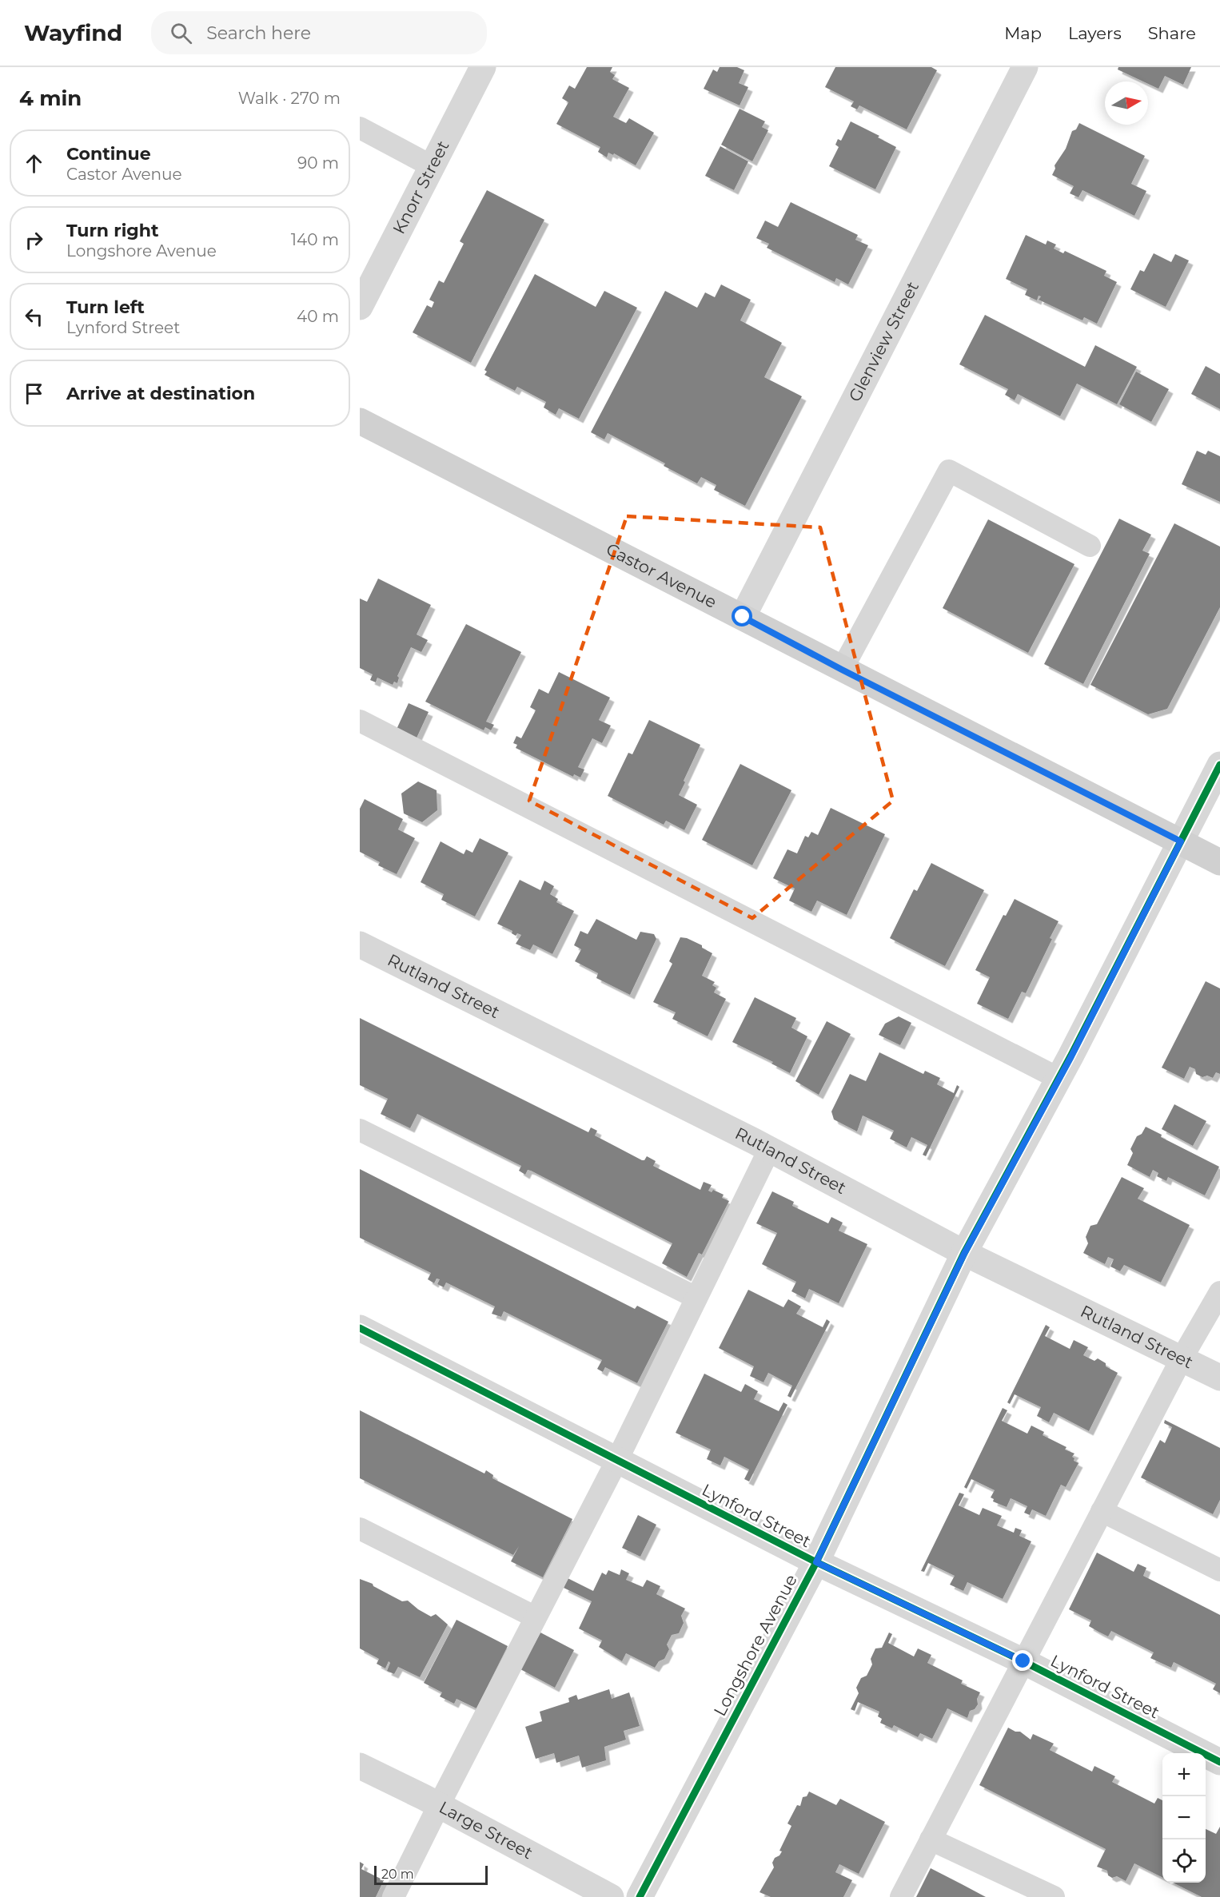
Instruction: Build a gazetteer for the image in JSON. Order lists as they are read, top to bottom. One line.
{"streets":{"main road":["Castor Avenue"],"street":["Knorr Street","Glenview Street","Rutland Street","Lynford Street","Longshore Avenue","Large Street"]},"crossings":[["Glenview Street","Castor Avenue"],["Castor Avenue","Longshore Avenue"],["Rutland Street","Longshore Avenue"],["Lynford Street","Longshore Avenue"]],"scale_bar":"20 m","north":"right","page":{"header":"Wayfind","search":"Search here","nav":["Map","Layers","Share"],"heading":["4 min","Walk · 270 m"],"list":[["Continue","Castor Avenue","90 m"],["Turn right","Longshore Avenue","140 m"],["Turn left","Lynford Street","40 m"],"Arrive at destination"],"map_buttons":["+","−"],"scale":"20 m"}}
